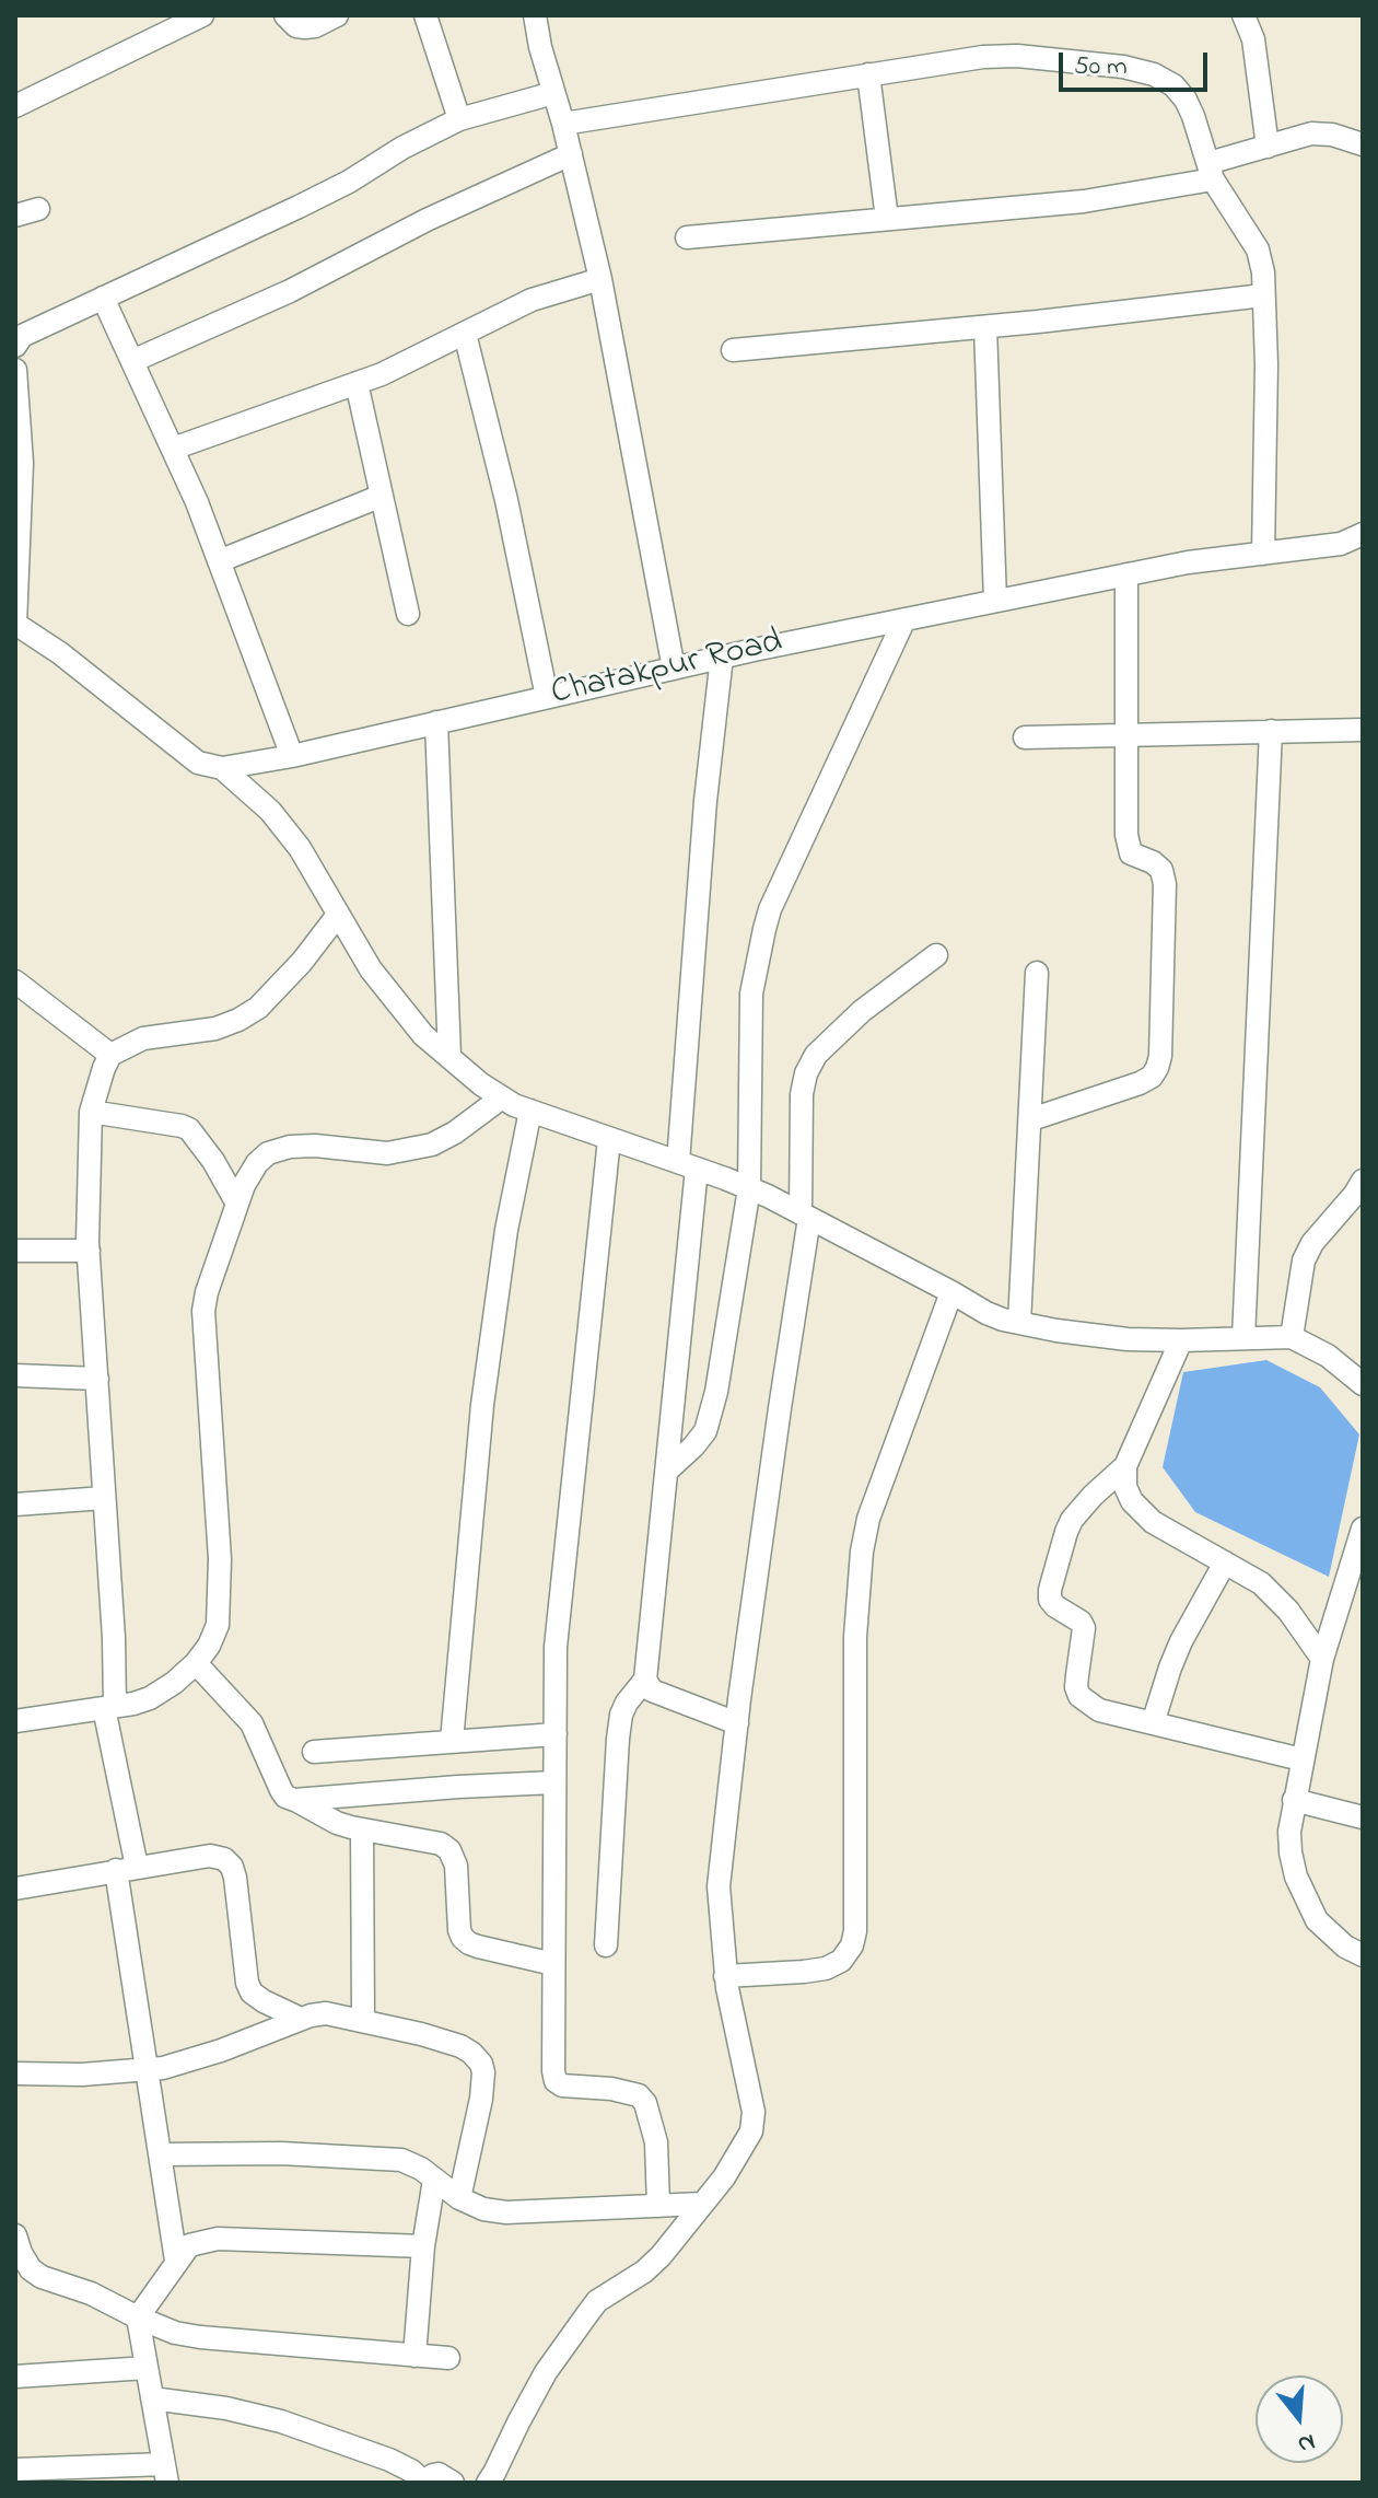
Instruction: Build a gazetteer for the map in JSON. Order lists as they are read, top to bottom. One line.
{"streets":{"street":["Chatakpur Road"]},"scale_bar":"50 m","north":"bottom"}
